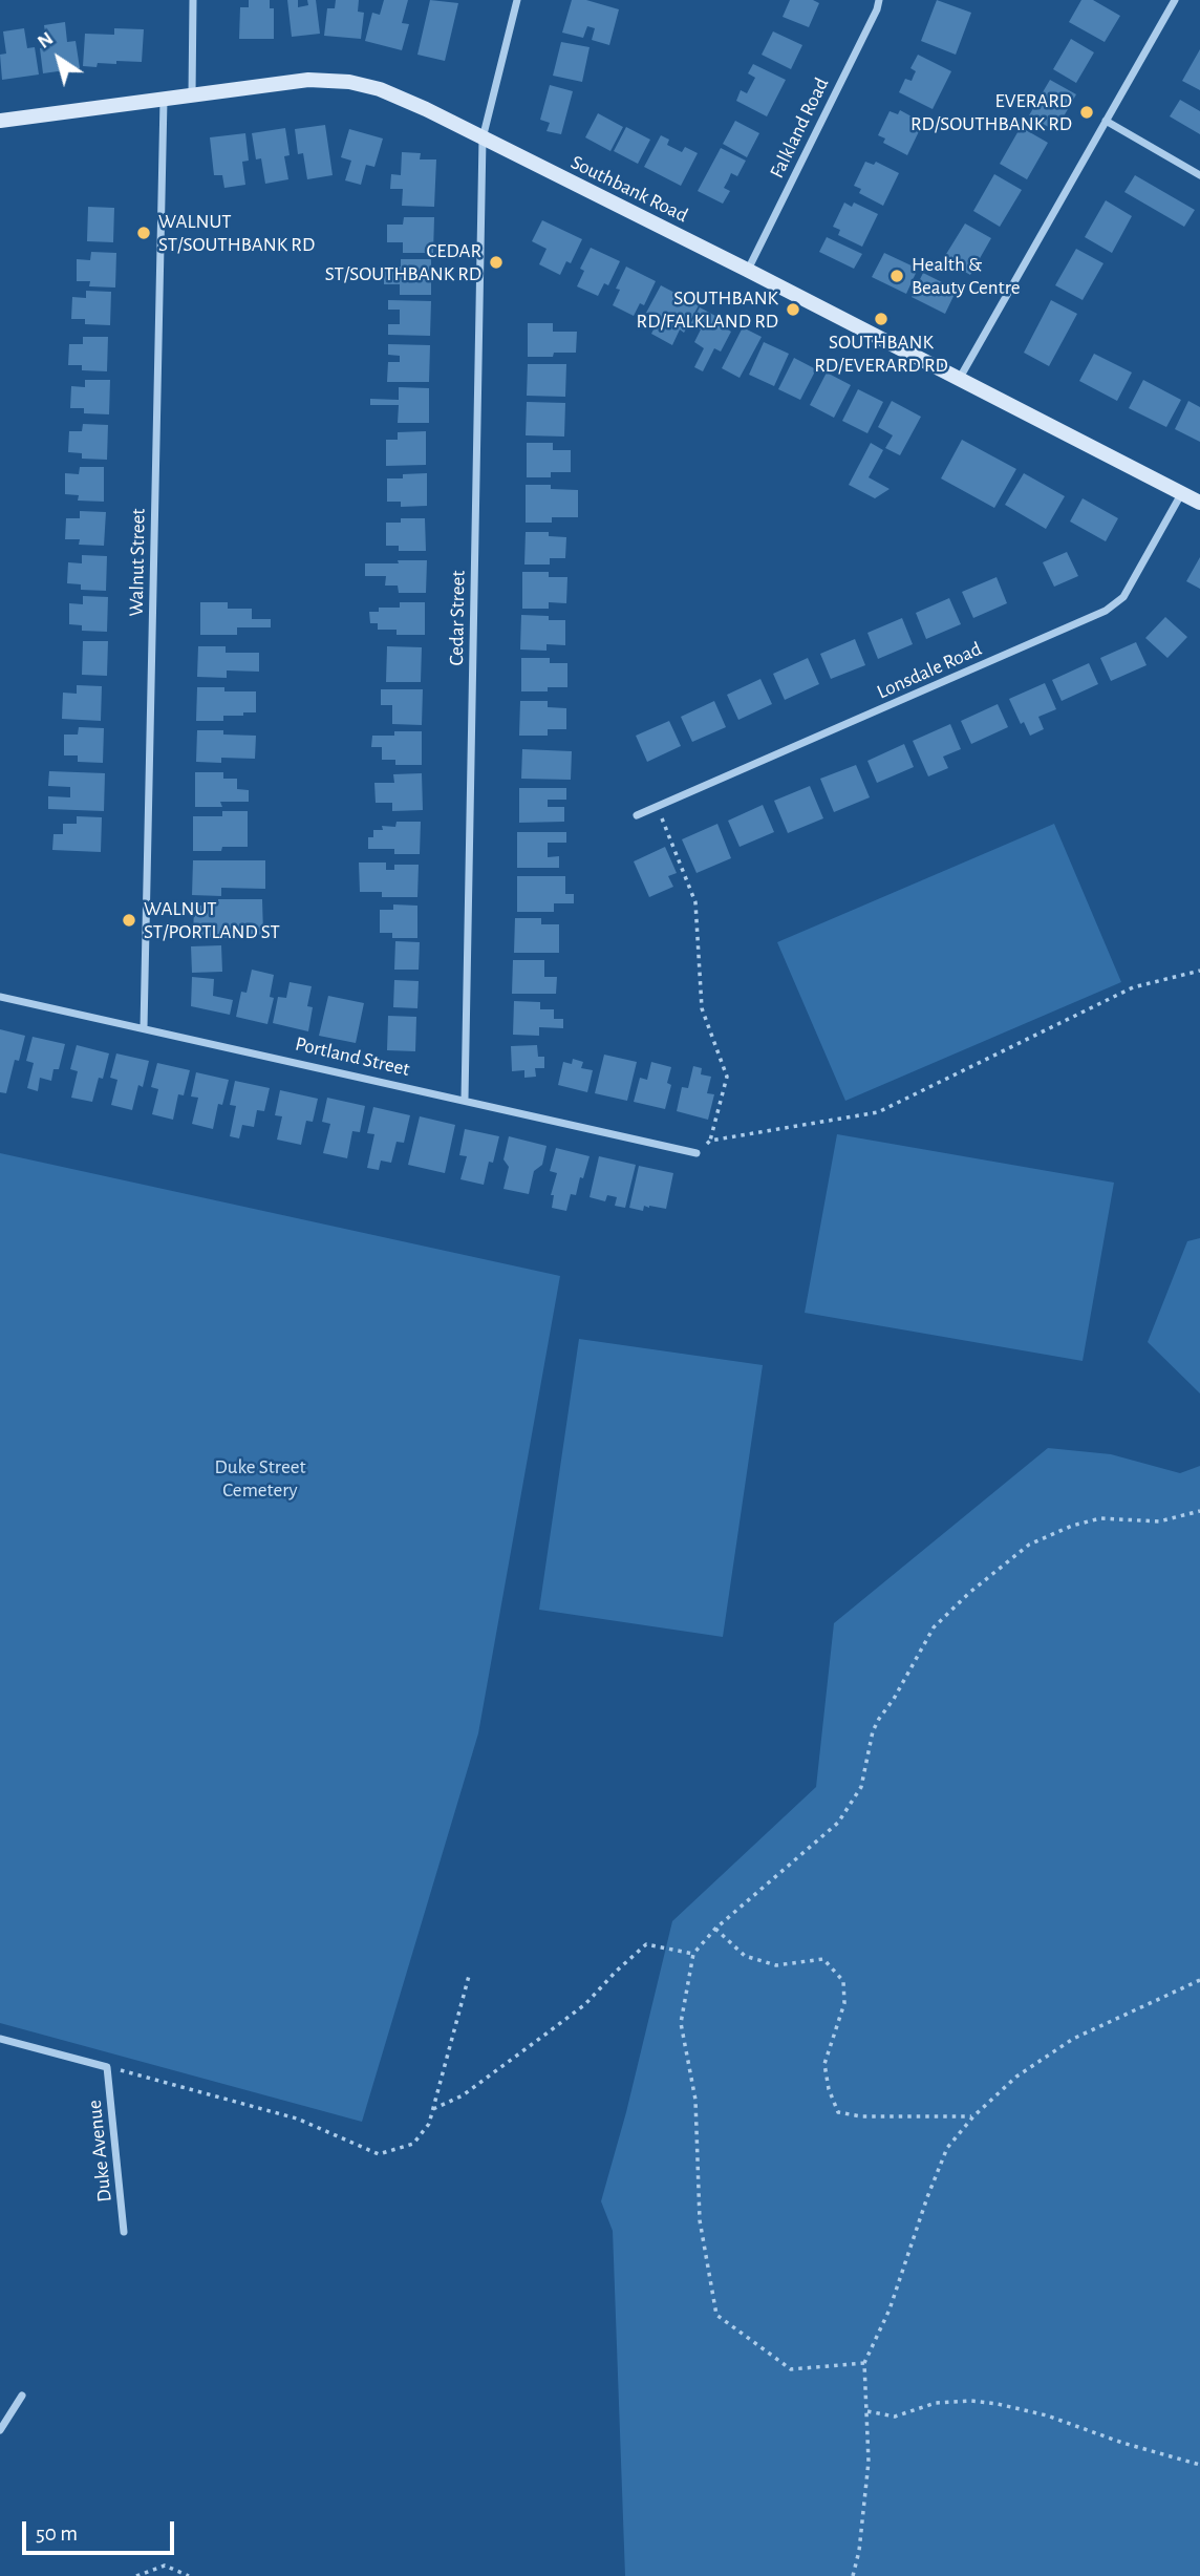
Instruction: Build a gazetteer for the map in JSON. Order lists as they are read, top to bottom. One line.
{"streets":{"street":["Falkland Road","Southbank Road","Walnut Street","Cedar Street","Lonsdale Road","Portland Street","Duke Avenue"]},"crossings":[["Falkland Road","Southbank Road"],["Southbank Road","Walnut Street"],["Southbank Road","Cedar Street"],["Southbank Road","Lonsdale Road"],["Walnut Street","Portland Street"],["Cedar Street","Portland Street"]],"parks":["Duke Street Cemetery"],"places":["EVERARD RD/SOUTHBANK RD","WALNUT ST/SOUTHBANK RD","CEDAR ST/SOUTHBANK RD","Health & Beauty Centre","SOUTHBANK RD/FALKLAND RD","SOUTHBANK RD/EVERARD RD","WALNUT ST/PORTLAND ST"],"scale_bar":"50 m","north":"top left"}
